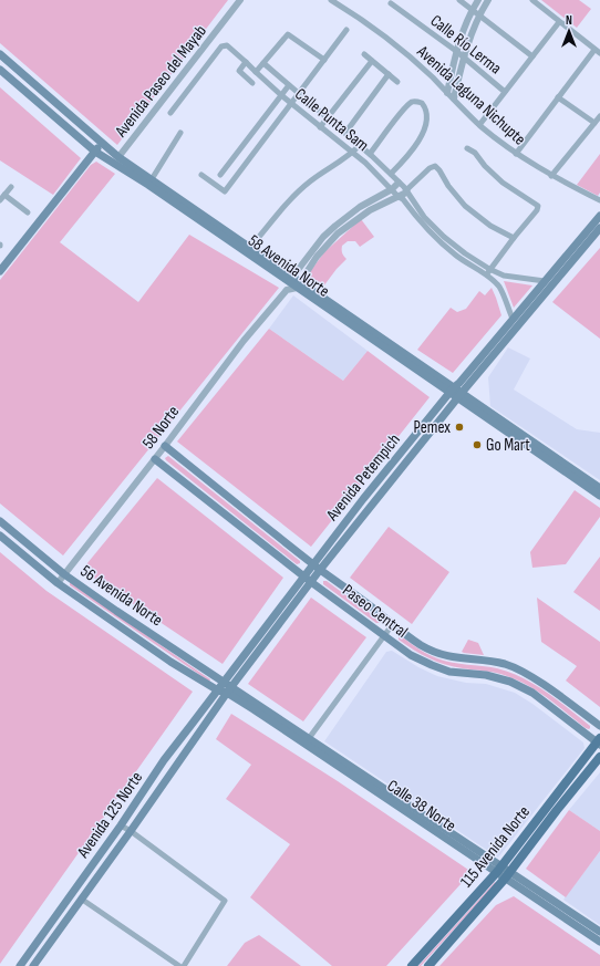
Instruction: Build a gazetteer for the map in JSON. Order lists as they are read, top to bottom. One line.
{"streets":{"main road":["Avenida Paseo del Mayab","58 Avenida Norte","Avenida Petempich","56 Avenida Norte","Paseo Central","Calle 38 Norte","Avenida 125 Norte","115 Avenida Norte"],"street":["Calle Río Lerma","Avenida Laguna Nichupte","Calle Punta Sam","58 Norte"]},"crossings":[["Avenida Paseo del Mayab","58 Avenida Norte"],["Calle Punta Sam","58 Norte"],["Calle Punta Sam","Avenida Petempich"],["58 Avenida Norte","58 Norte"],["58 Avenida Norte","Avenida Petempich"],["58 Norte","56 Avenida Norte"],["58 Norte","Paseo Central"],["Avenida Petempich","56 Avenida Norte"],["Avenida Petempich","Paseo Central"],["Avenida Petempich","Calle 38 Norte"],["Avenida Petempich","Avenida 125 Norte"],["56 Avenida Norte","Calle 38 Norte"],["56 Avenida Norte","Avenida 125 Norte"],["Paseo Central","115 Avenida Norte"],["Calle 38 Norte","Avenida 125 Norte"],["Calle 38 Norte","115 Avenida Norte"]],"places":["Pemex","Go Mart"],"north":"top"}
